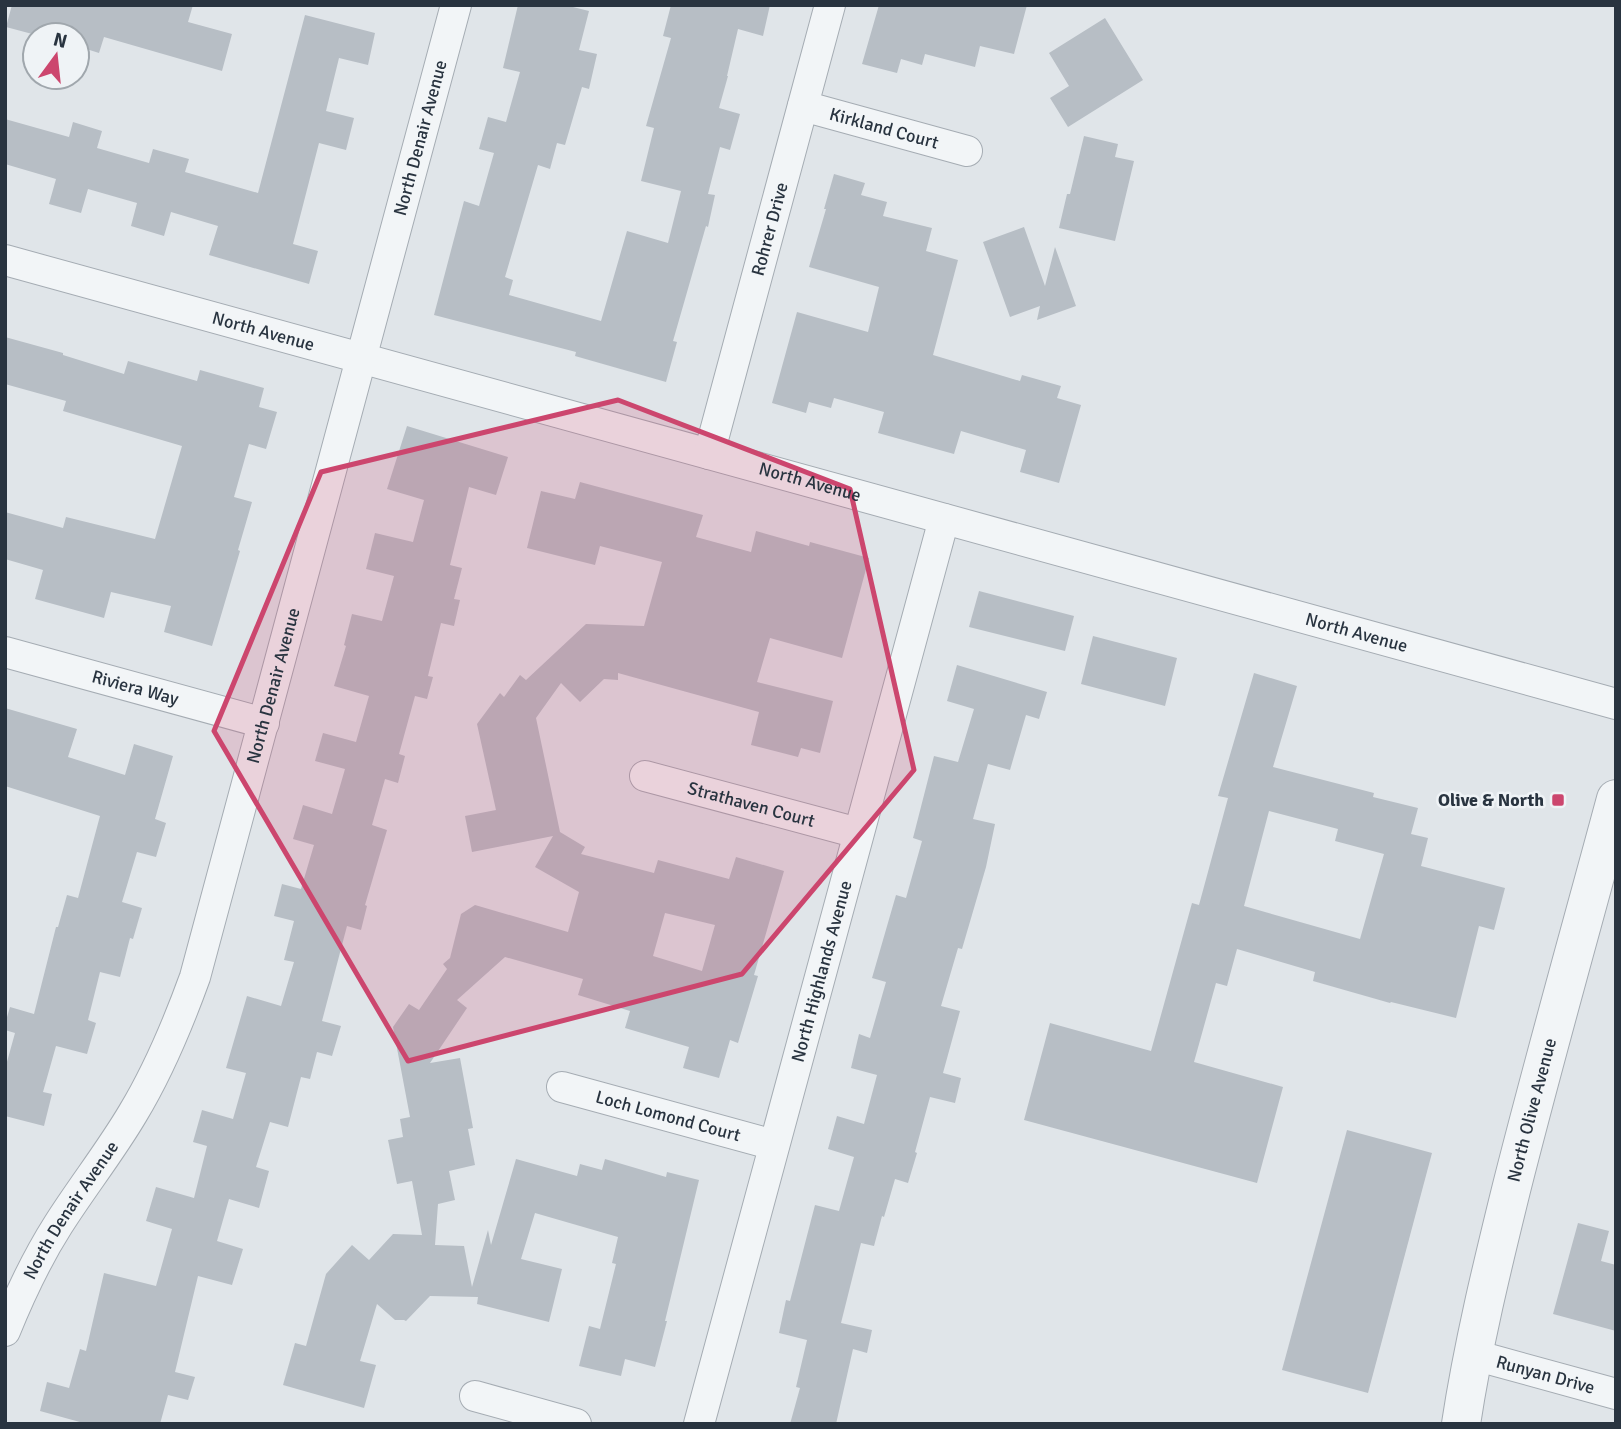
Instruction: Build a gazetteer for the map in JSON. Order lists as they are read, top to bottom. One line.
{"streets":{"street":["Kirkland Court","North Denair Avenue","Rohrer Drive","North Avenue","Riviera Way","Strathaven Court","North Highlands Avenue","North Olive Avenue","Loch Lomond Court","Runyan Drive"]},"crossings":[["Kirkland Court","Rohrer Drive"],["North Denair Avenue","North Avenue"],["North Denair Avenue","Riviera Way"],["Rohrer Drive","North Avenue"],["North Avenue","North Highlands Avenue"],["Strathaven Court","North Highlands Avenue"],["North Highlands Avenue","Loch Lomond Court"],["North Olive Avenue","Runyan Drive"]],"places":{"transit":["Olive & North"]},"north":"top"}
